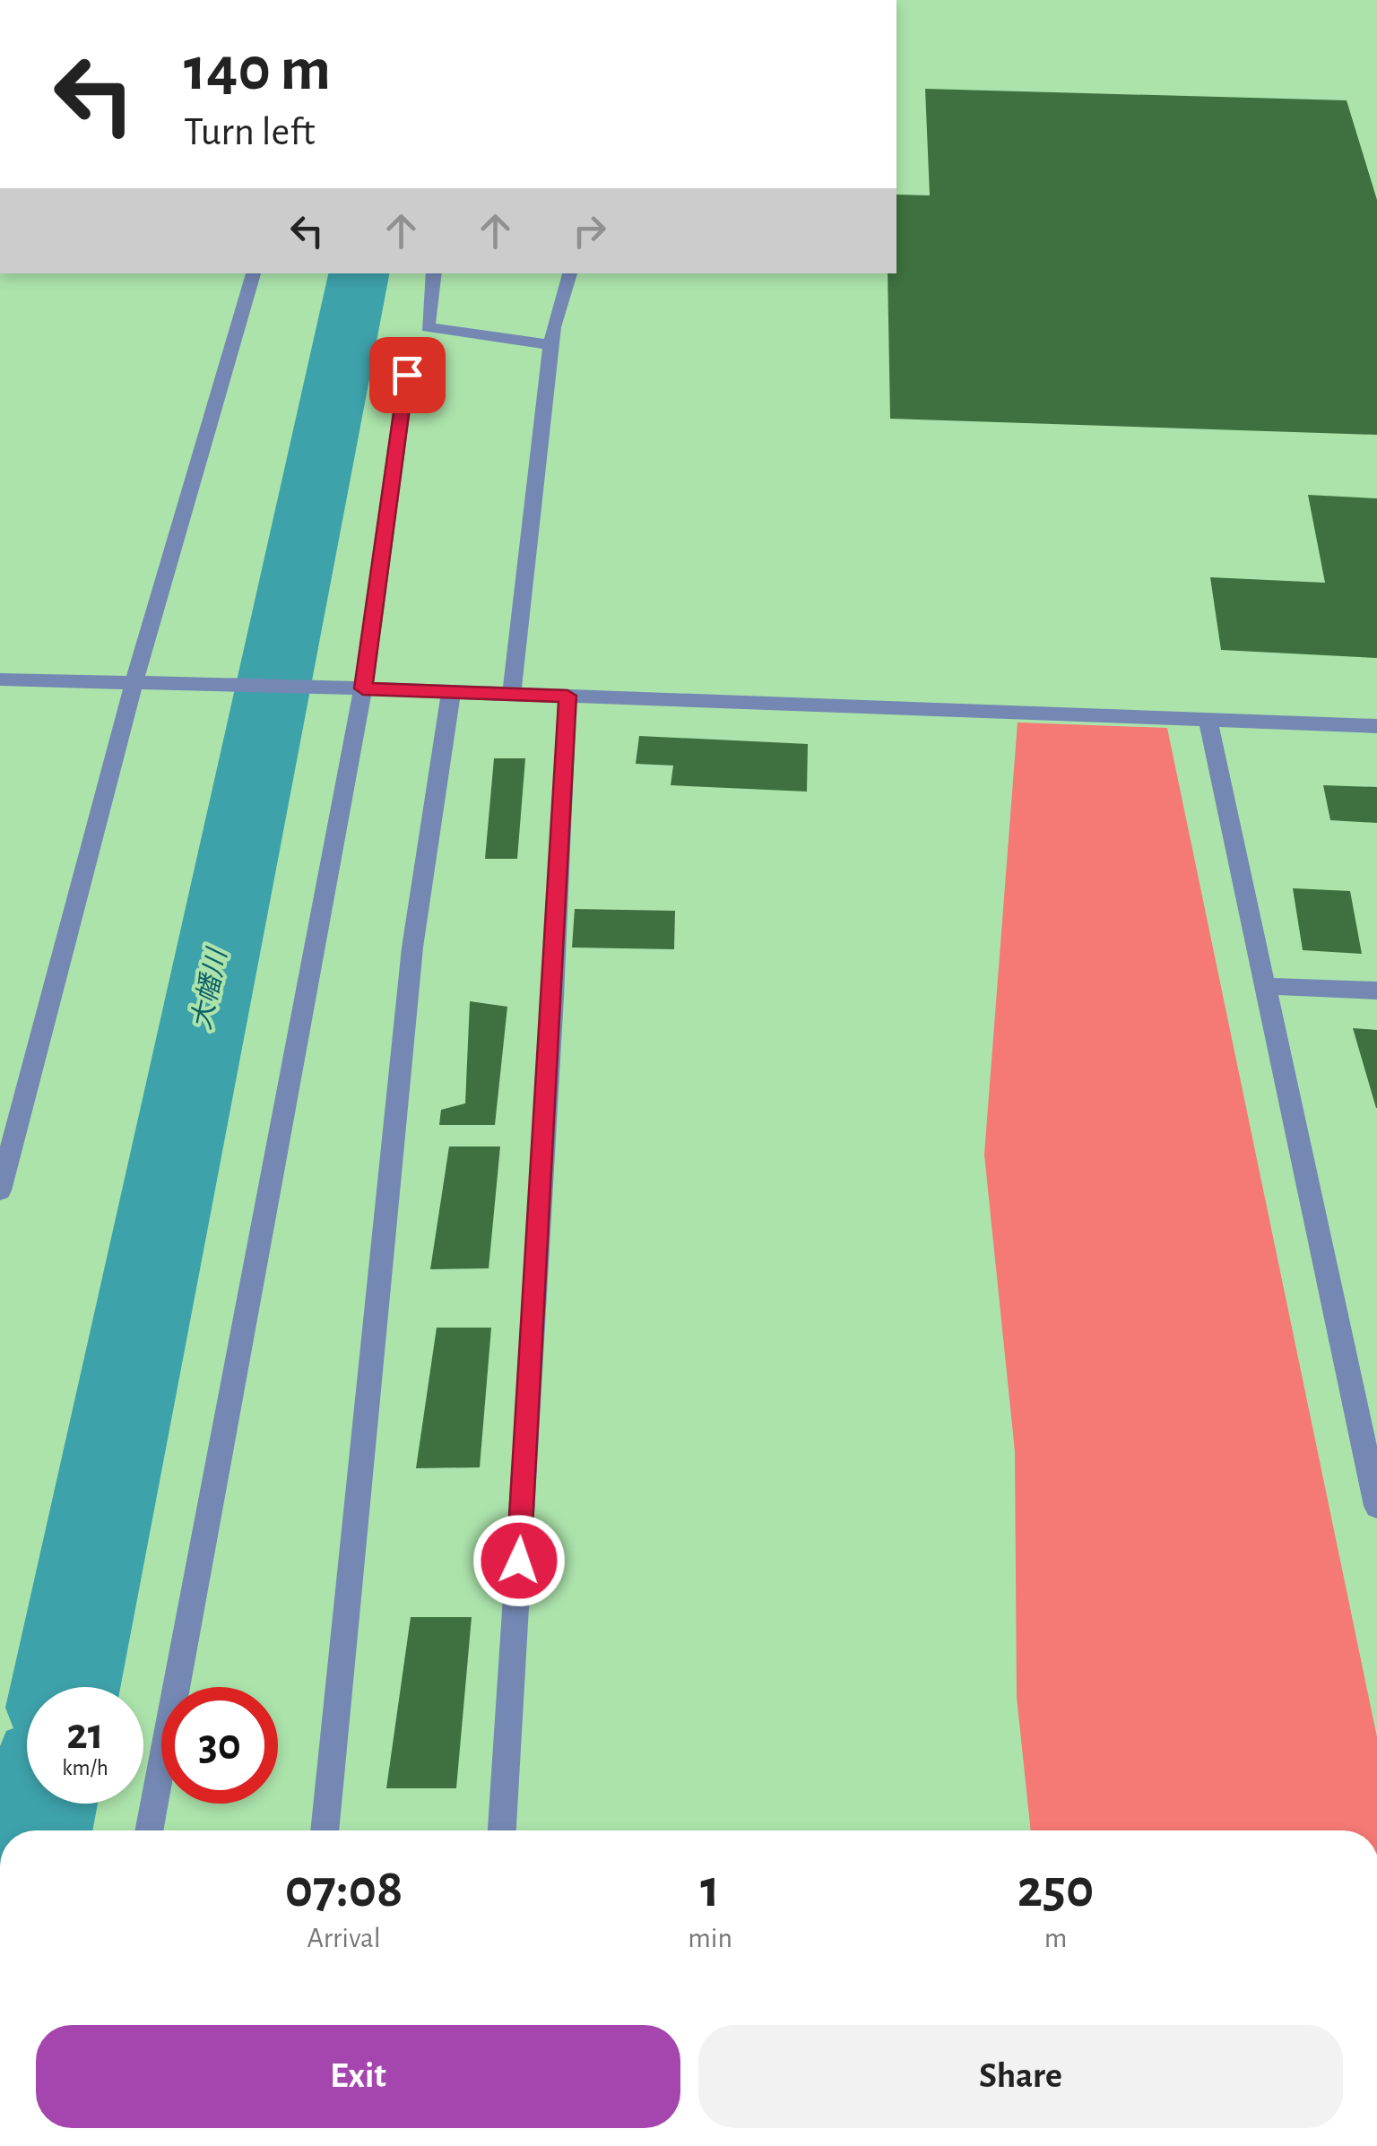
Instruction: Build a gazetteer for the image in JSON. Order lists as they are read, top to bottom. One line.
{"water":["大幡川"],"page":{"turn":["140 m","Turn left"],"speed":"21 km/h","limit":"30","eta":["07:08","Arrival","1","min","250","m"],"buttons":["Exit","Share"]}}
